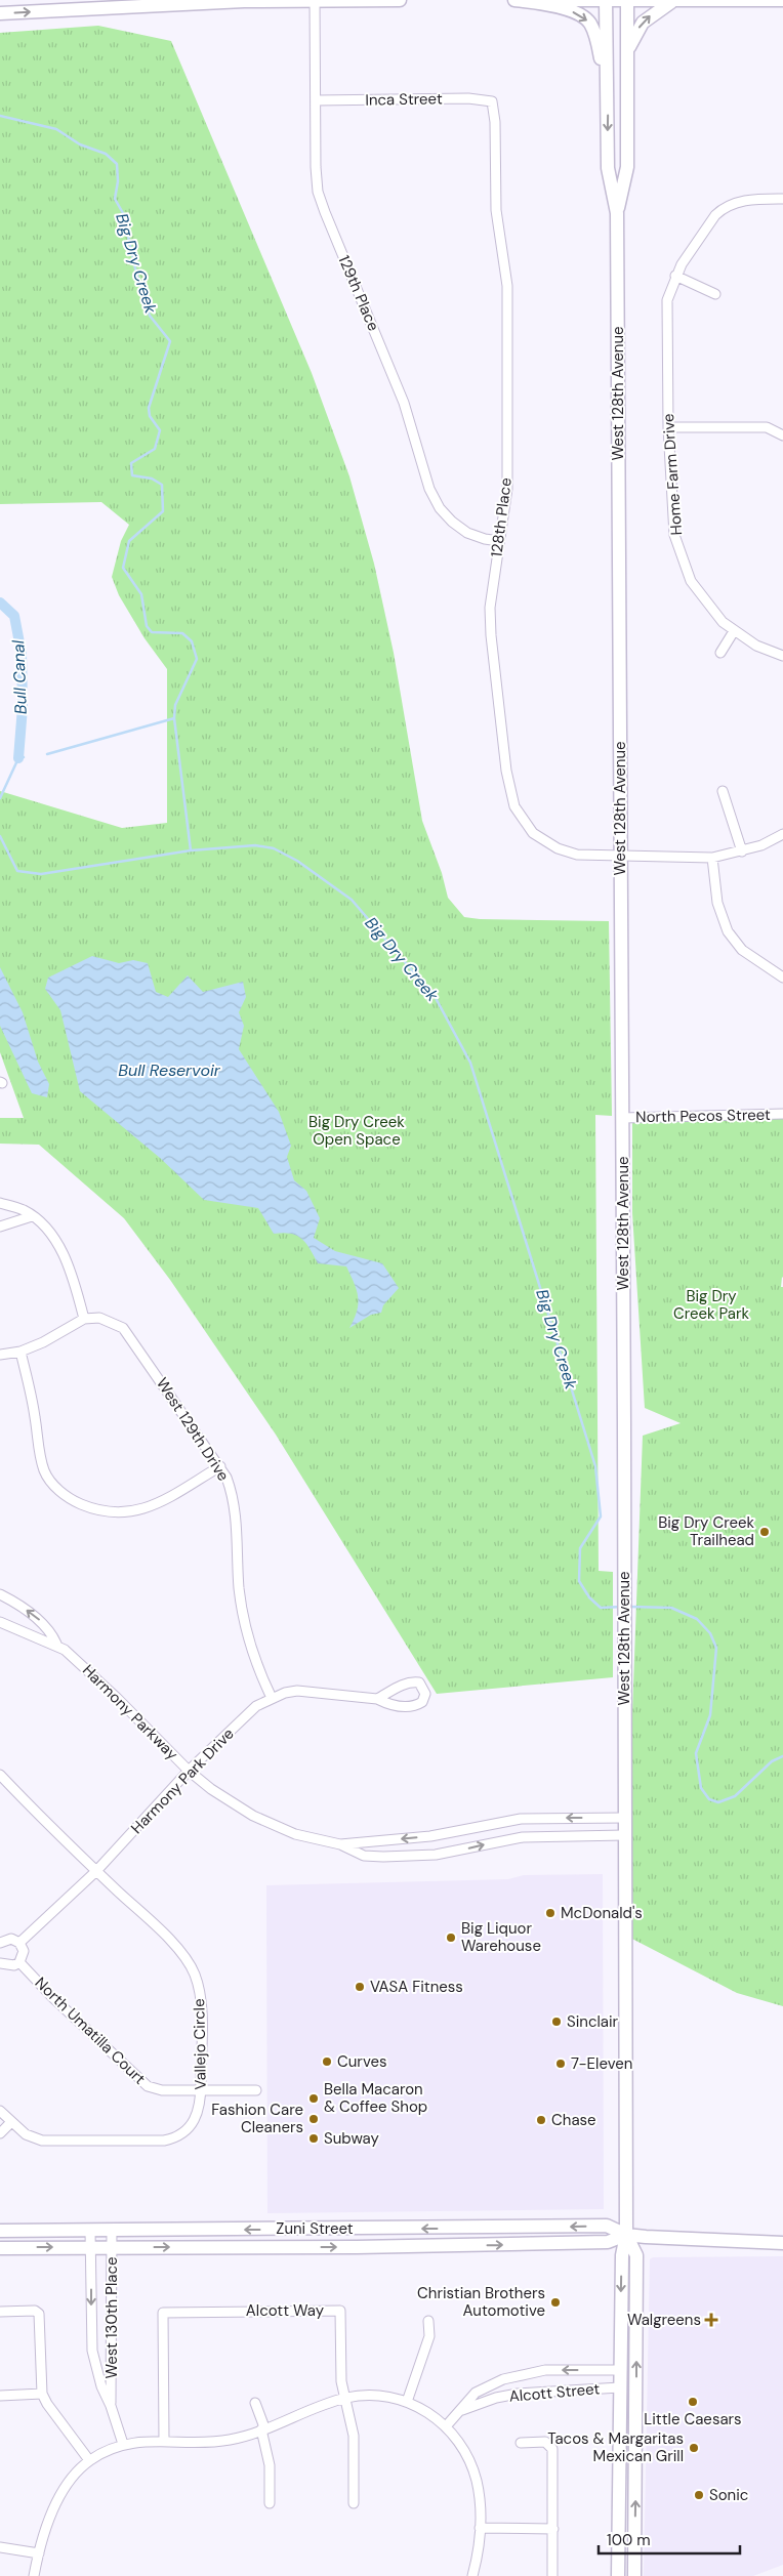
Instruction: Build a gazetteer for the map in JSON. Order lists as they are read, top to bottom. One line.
{"streets":{"main road":["West 128th Avenue","Zuni Street"],"street":["Inca Street","129th Place","Home Farm Drive","128th Place","North Pecos Street","West 129th Drive","Harmony Parkway","Harmony Park Drive","North Umatilla Court","Vallejo Circle","Alcott Way","West 130th Place","Alcott Street"]},"crossings":[["Inca Street","129th Place"],["Inca Street","128th Place"],["129th Place","128th Place"],["West 128th Avenue","128th Place"],["West 128th Avenue","North Pecos Street"],["West 128th Avenue","Harmony Parkway"],["West 128th Avenue","Zuni Street"],["West 129th Drive","Harmony Park Drive"],["Harmony Parkway","Harmony Park Drive"],["Harmony Park Drive","Vallejo Circle"],["North Umatilla Court","Vallejo Circle"],["Zuni Street","West 130th Place"]],"water":["Big Dry Creek","Bull Canal","Bull Reservoir"],"parks":["Big Dry Creek Open Space","Big Dry Creek Park"],"places":{"other":["Big Dry Creek Trailhead","McDonald's","Big Liquor Warehouse","VASA Fitness","Sinclair","Curves","7-Eleven","Bella Macaron & Coffee Shop","Fashion Care Cleaners","Chase","Subway","Christian Brothers Automotive","Little Caesars","Tacos & Margaritas Mexican Grill","Sonic"],"health":["Walgreens"]},"scale_bar":"100 m"}
